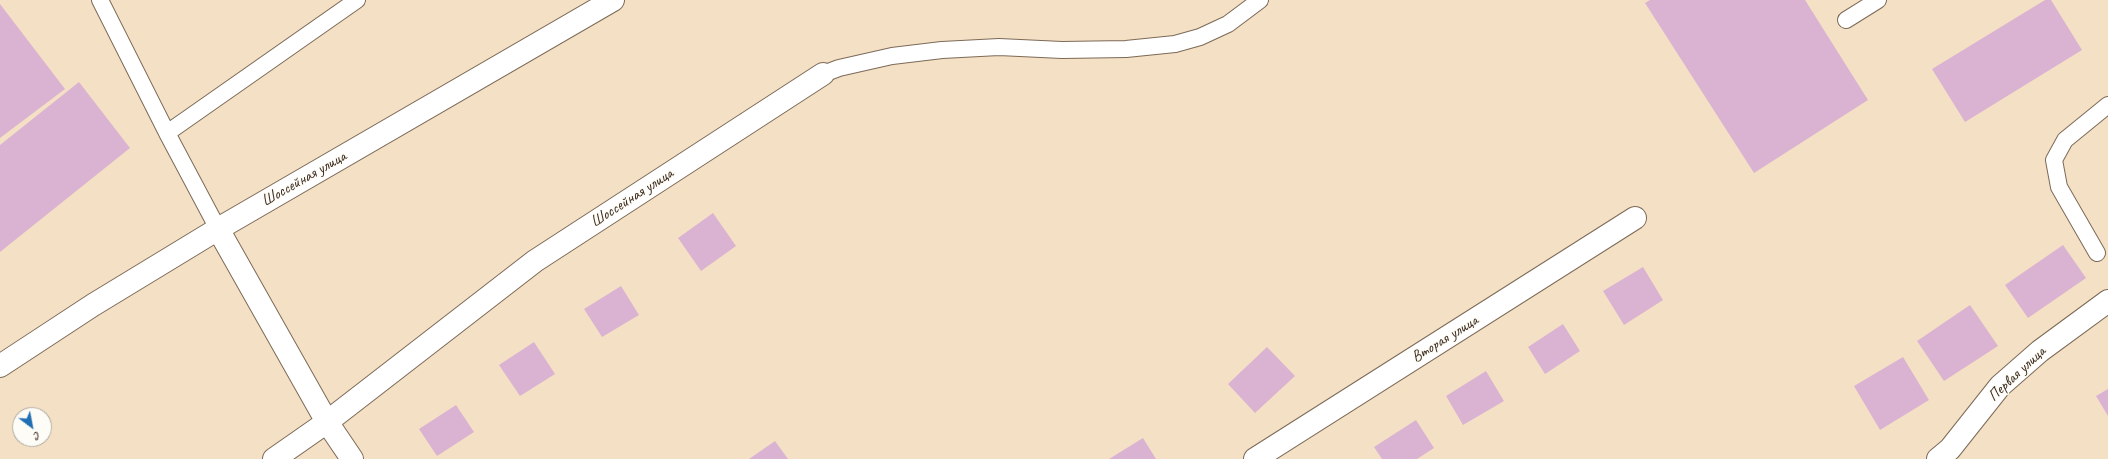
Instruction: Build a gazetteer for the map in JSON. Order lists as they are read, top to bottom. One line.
{"streets":{"street":["Шоссейная улица","Вторая улица","Первая улица"]},"north":"bottom right"}
